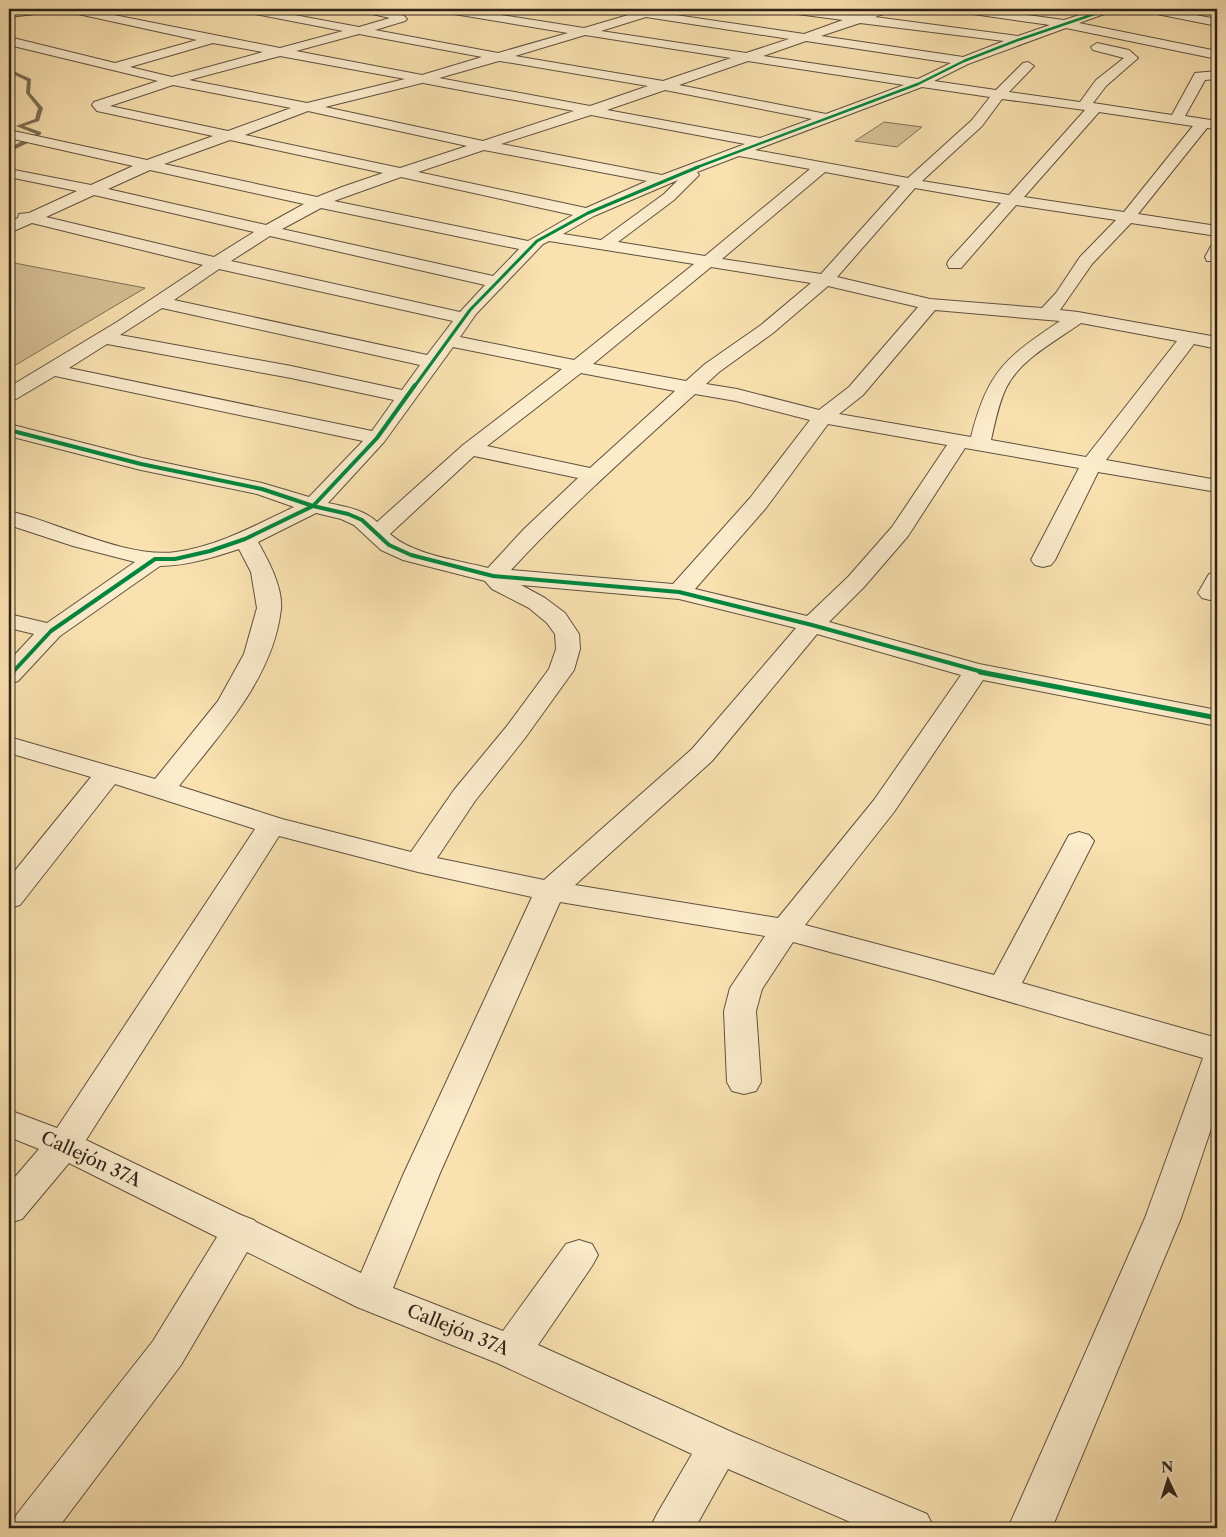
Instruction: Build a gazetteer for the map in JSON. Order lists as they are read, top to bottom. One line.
{"streets":{"street":["Callejón 37A"]},"north":"top"}
